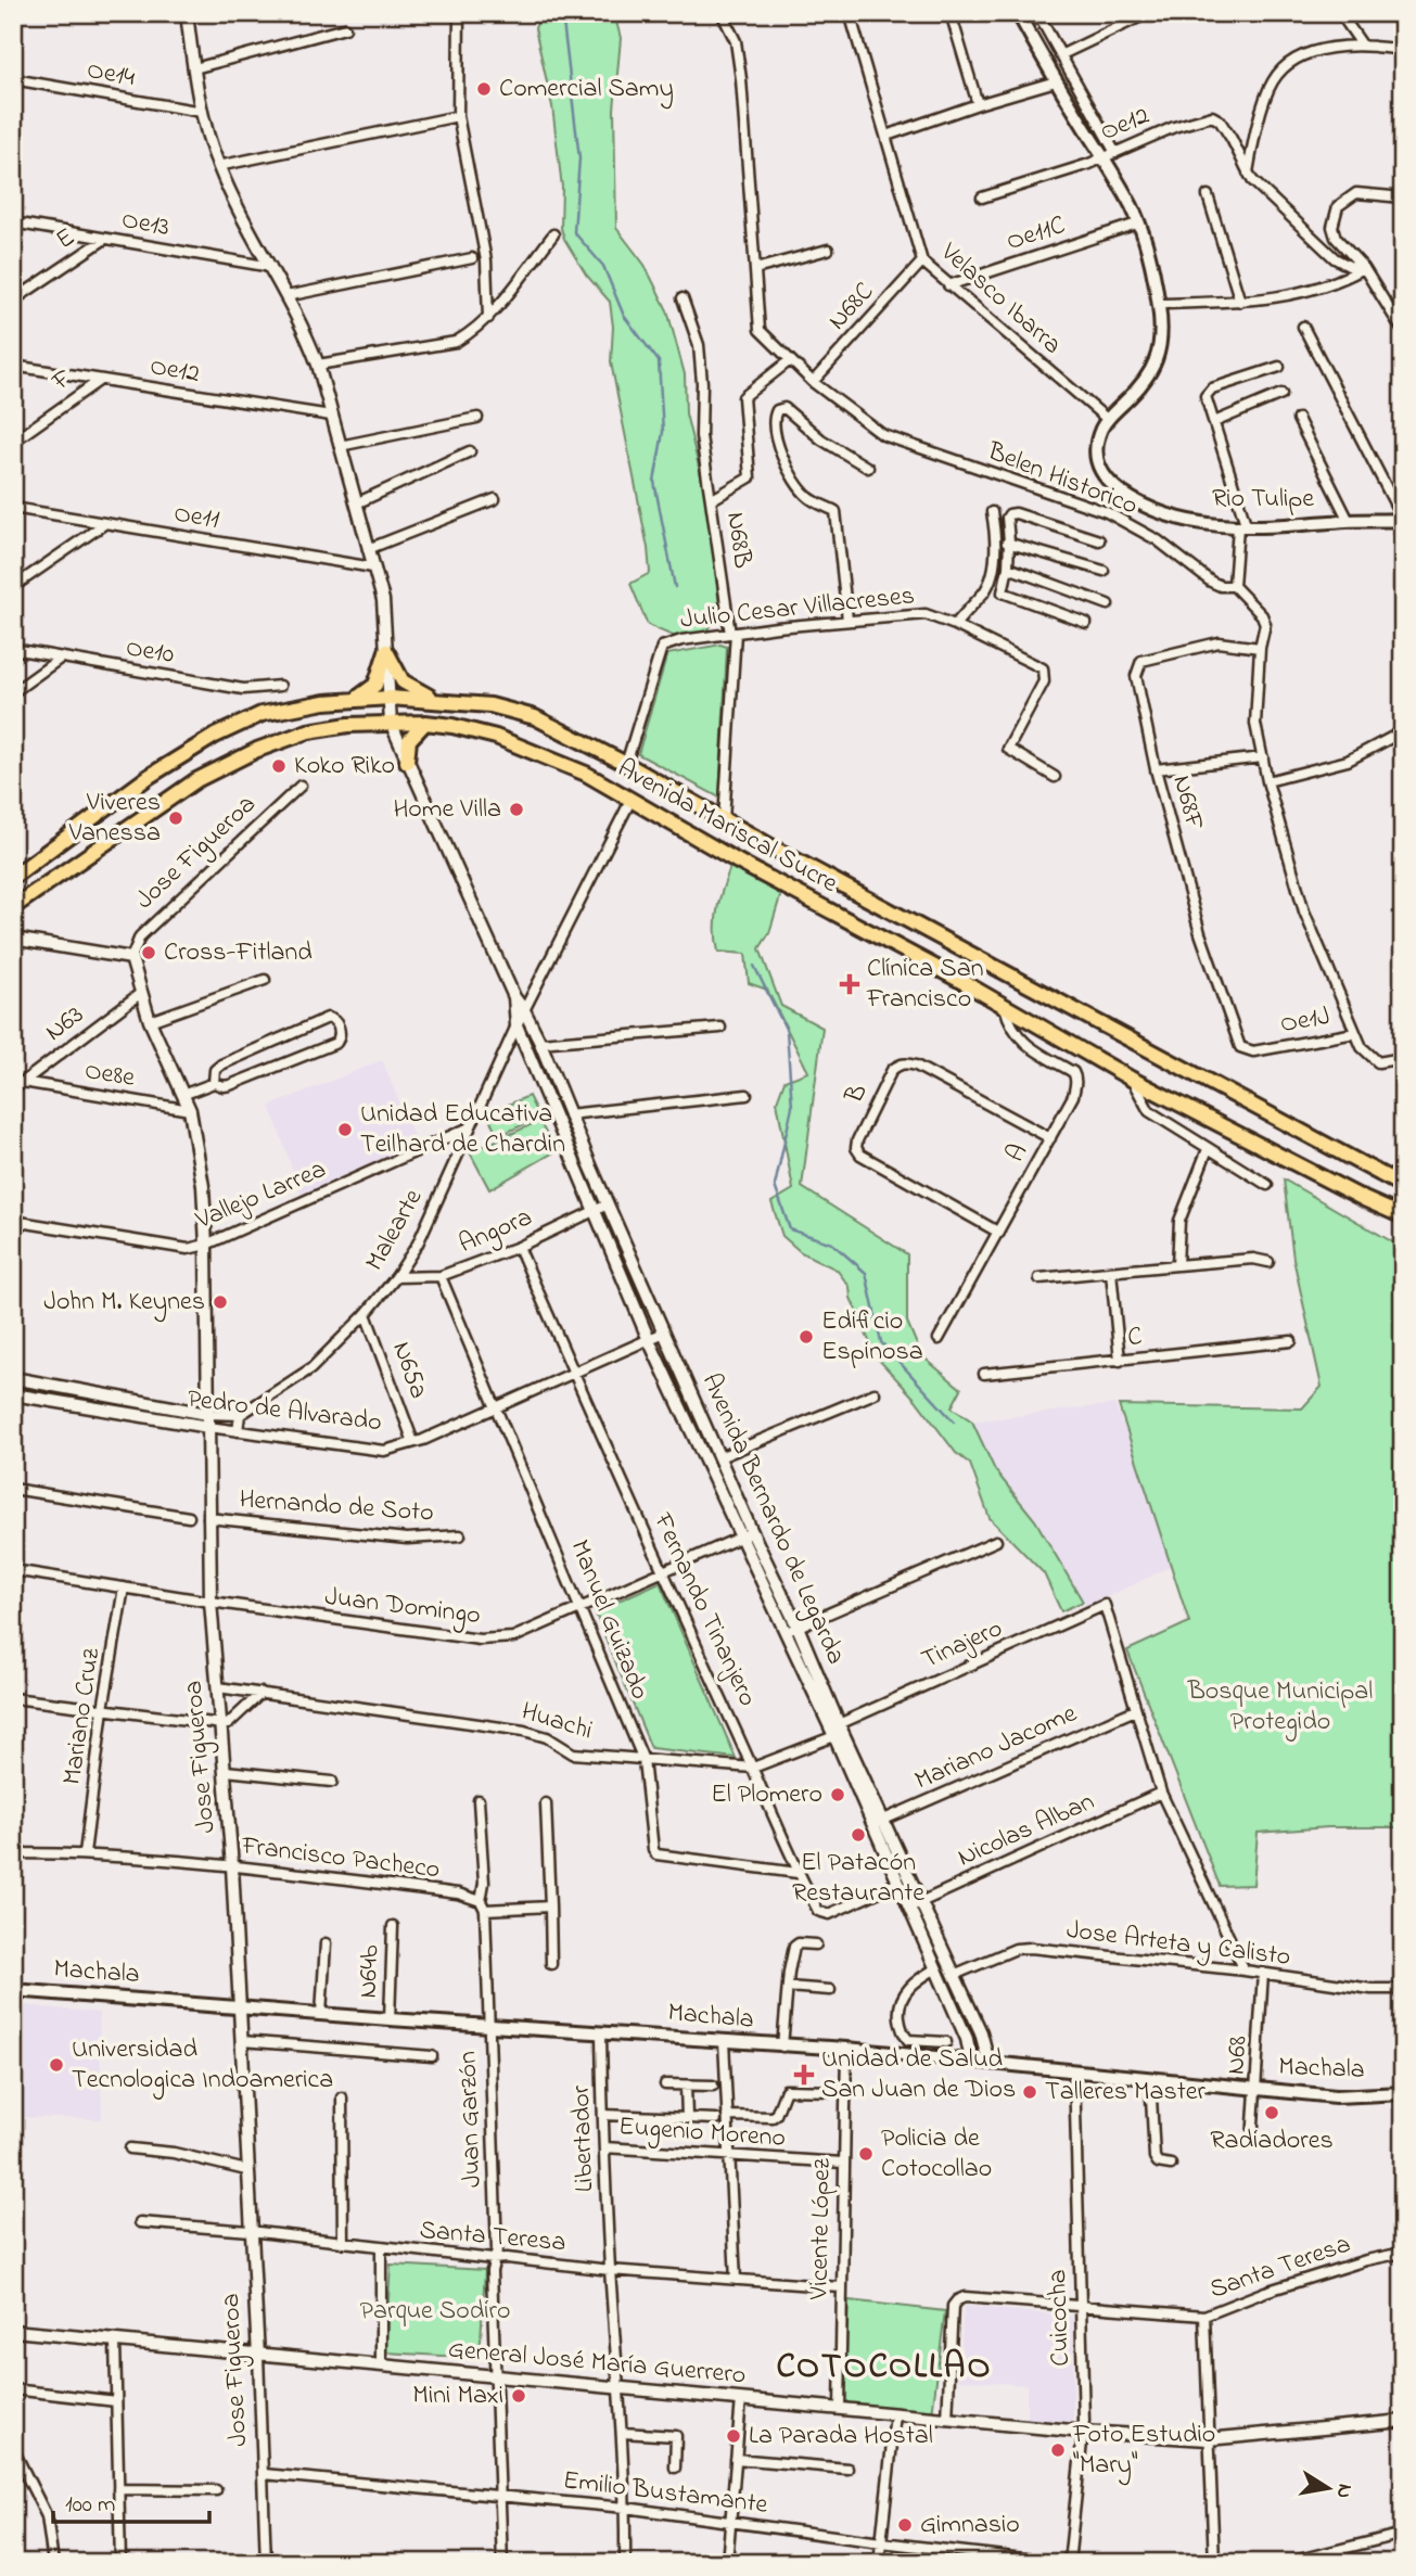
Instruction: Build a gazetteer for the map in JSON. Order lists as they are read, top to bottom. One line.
{"streets":{"main road":["Rio Tulipe","Avenida Mariscal Sucre","Machala"],"street":["Oe14","Oe12","Oe13","Oe11C","E","Velasco Ibarra","N68C","F","Belen Historico","Oe11","N68B","Julio Cesar Villacreses","Oe10","N68F","Jose Figueroa","Oe1J","N63","Oe8e","B","A","Vallejo Larrea","Malearte","Angora","C","N65a","Pedro de Alvarado","Hernando de Soto","Avenida Bernardo de Legarda","Juan Domingo","Fernando Tinanjero","Manuel Guizado","Tinajero","Mariano Cruz","Huachi","Mariano Jacome","Nicolas Alban","Francisco Pacheco","Jose Arteta y Calisto","N64b","N68","Juan Garzón","Eugenio Moreno","Libertador","Vicente López","Santa Teresa","Cuicocha","General José María Guerrero","Emilio Bustamante"]},"crossings":[["Oe14","Avenida Bernardo de Legarda"],["Oe12","F"],["Oe12","Rio Tulipe"],["Oe12","Avenida Bernardo de Legarda"],["Oe13","E"],["Oe13","Avenida Bernardo de Legarda"],["Oe11C","Velasco Ibarra"],["Oe11C","Rio Tulipe"],["Velasco Ibarra","N68C"],["Velasco Ibarra","Rio Tulipe"],["N68C","Belen Historico"],["Belen Historico","N68B"],["Belen Historico","N68F"],["Belen Historico","Oe1J"],["Oe11","Avenida Bernardo de Legarda"],["N68B","Julio Cesar Villacreses"],["N68B","Avenida Mariscal Sucre"],["Julio Cesar Villacreses","Avenida Mariscal Sucre"],["N68F","Oe1J"],["Avenida Mariscal Sucre","A"],["Avenida Mariscal Sucre","Malearte"],["Avenida Mariscal Sucre","Avenida Bernardo de Legarda"],["Jose Figueroa","N63"],["Jose Figueroa","Oe8e"],["Jose Figueroa","Vallejo Larrea"],["Jose Figueroa","Pedro de Alvarado"],["Jose Figueroa","Hernando de Soto"],["Jose Figueroa","Juan Domingo"],["Jose Figueroa","Huachi"],["Jose Figueroa","Francisco Pacheco"],["Jose Figueroa","Machala"],["Jose Figueroa","Santa Teresa"],["Jose Figueroa","General José María Guerrero"],["Jose Figueroa","Emilio Bustamante"],["N63","Oe8e"],["B","A"],["Vallejo Larrea","Malearte"],["Malearte","Angora"],["Malearte","N65a"],["Malearte","Pedro de Alvarado"],["Malearte","Avenida Bernardo de Legarda"],["Angora","Avenida Bernardo de Legarda"],["Angora","Fernando Tinanjero"],["Angora","Manuel Guizado"],["N65a","Pedro de Alvarado"],["Pedro de Alvarado","Avenida Bernardo de Legarda"],["Pedro de Alvarado","Fernando Tinanjero"],["Pedro de Alvarado","Manuel Guizado"],["Avenida Bernardo de Legarda","Juan Domingo"],["Avenida Bernardo de Legarda","Fernando Tinanjero"],["Avenida Bernardo de Legarda","Tinajero"],["Avenida Bernardo de Legarda","Huachi"],["Avenida Bernardo de Legarda","Mariano Jacome"],["Avenida Bernardo de Legarda","Nicolas Alban"],["Avenida Bernardo de Legarda","Jose Arteta y Calisto"],["Avenida Bernardo de Legarda","Machala"],["Juan Domingo","Fernando Tinanjero"],["Juan Domingo","Manuel Guizado"],["Juan Domingo","Mariano Cruz"],["Fernando Tinanjero","Manuel Guizado"],["Fernando Tinanjero","Huachi"],["Manuel Guizado","Huachi"],["Tinajero","Mariano Jacome"],["Mariano Cruz","Francisco Pacheco"],["Francisco Pacheco","Juan Garzón"],["Jose Arteta y Calisto","N68"],["N64b","Machala"],["Machala","N68"],["Machala","Juan Garzón"],["Machala","Libertador"],["Machala","Vicente López"],["Machala","Cuicocha"],["Juan Garzón","Santa Teresa"],["Juan Garzón","General José María Guerrero"],["Juan Garzón","Emilio Bustamante"],["Eugenio Moreno","Libertador"],["Eugenio Moreno","Vicente López"],["Libertador","Santa Teresa"],["Libertador","General José María Guerrero"],["Libertador","Emilio Bustamante"],["Vicente López","Santa Teresa"],["Vicente López","General José María Guerrero"],["Santa Teresa","Cuicocha"],["Santa Teresa","General José María Guerrero"],["Cuicocha","General José María Guerrero"]],"districts":["COTOCOLLAO"],"parks":["Bosque Municipal Protegido","Parque Sodiro"],"places":{"other":["Comercial Samy","Koko Riko","Home Villa","Viveres Vanessa","Cross-Fitland","Unidad Educativa Teilhard de Chardin","John M. Keynes","Edificio Espinosa","El Plomero","El Patacón Restaurante","Universidad Tecnologica Indoamerica","Talleres Master","Radiadores","Policia de Cotocollao","Mini Maxi","La Parada Hostal","Foto Estudio \"Mary\"","Gimnasio"],"health":["Clínica San Francisco","Unidad de Salud San Juan de Dios"]},"scale_bar":"100 m","north":"right"}
